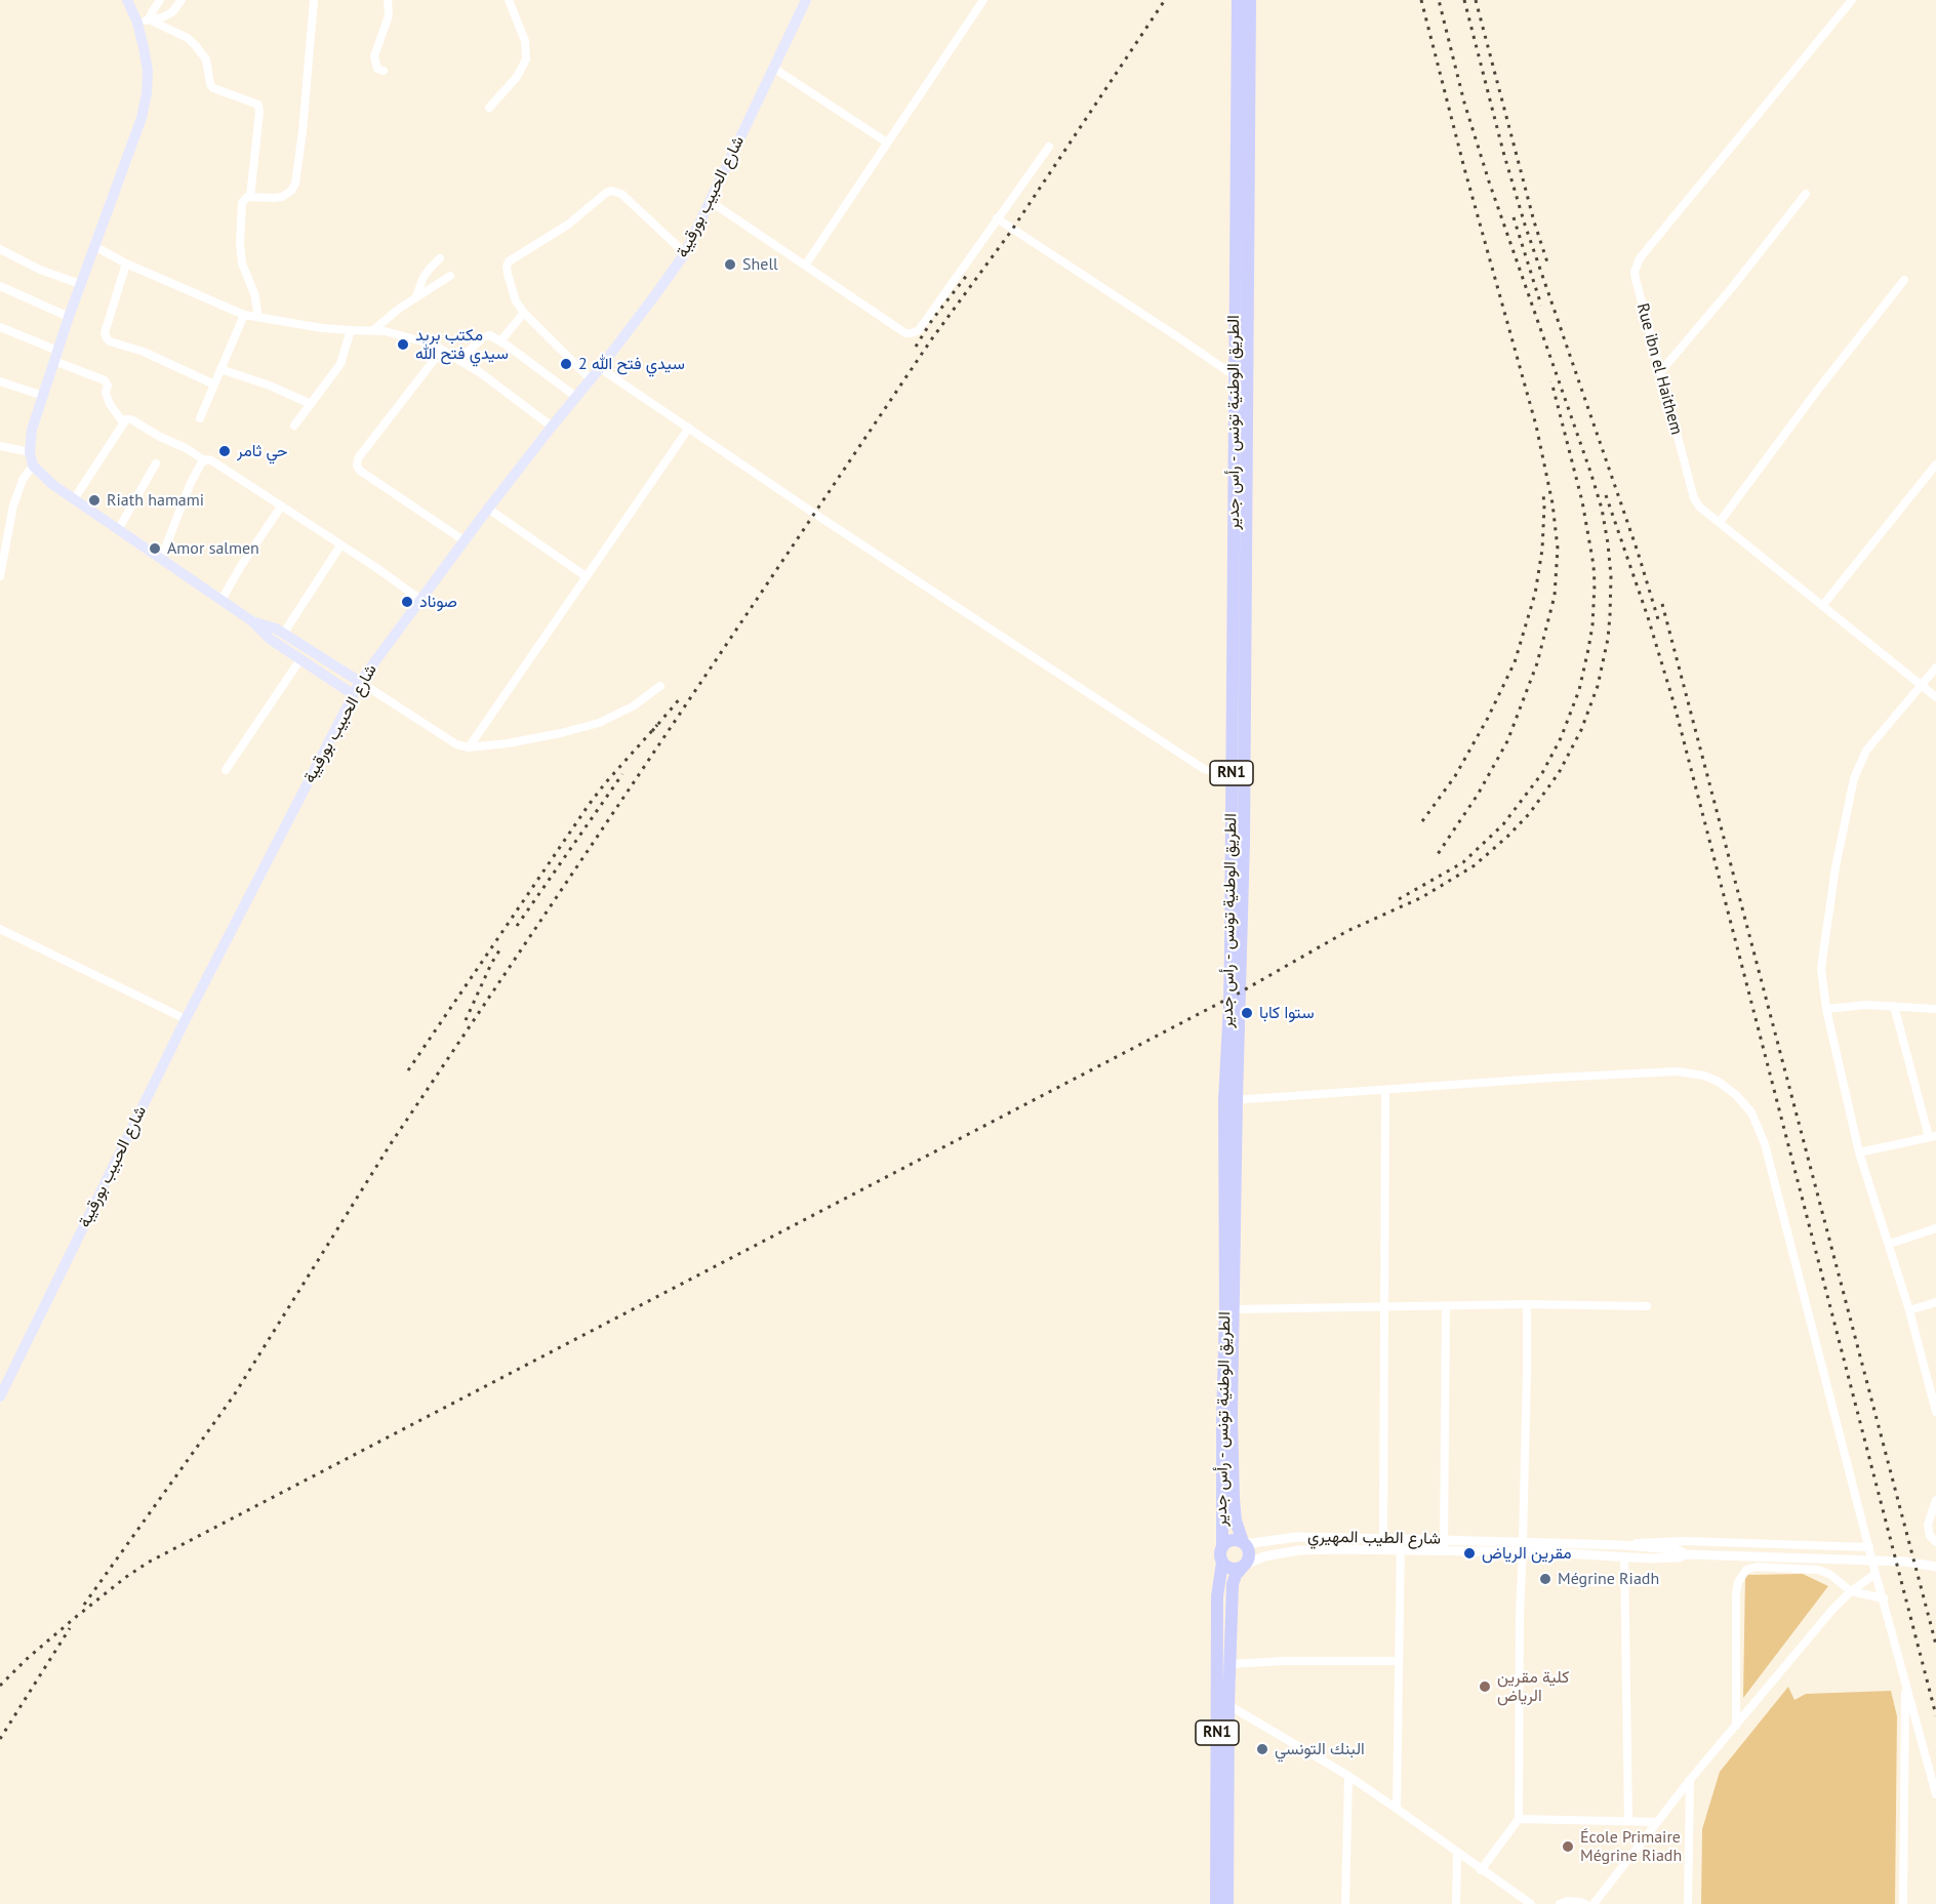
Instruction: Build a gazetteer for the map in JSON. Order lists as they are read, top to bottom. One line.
{"streets":{"main road":["شارع الحبيب بورقيبة","الطريق الوطنية تونس - رأس جدير","RN1"],"street":["Rue ibn el Haithem","شارع الطيب المهيري"]},"crossings":[["الطريق الوطنية تونس - رأس جدير","RN1"],["الطريق الوطنية تونس - رأس جدير","شارع الطيب المهيري"],["RN1","شارع الطيب المهيري"]],"places":["Shell","مكتب بريد سيدي فتح الله","2 سيدي فتح الله","حي ثامر","Riath hamami","Amor salmen","صوناد","ستوا كابا","مقرين الرياض","Mégrine Riadh","كلية مقرين الرياض","البنك التونسي","École Primaire Mégrine Riadh"]}
